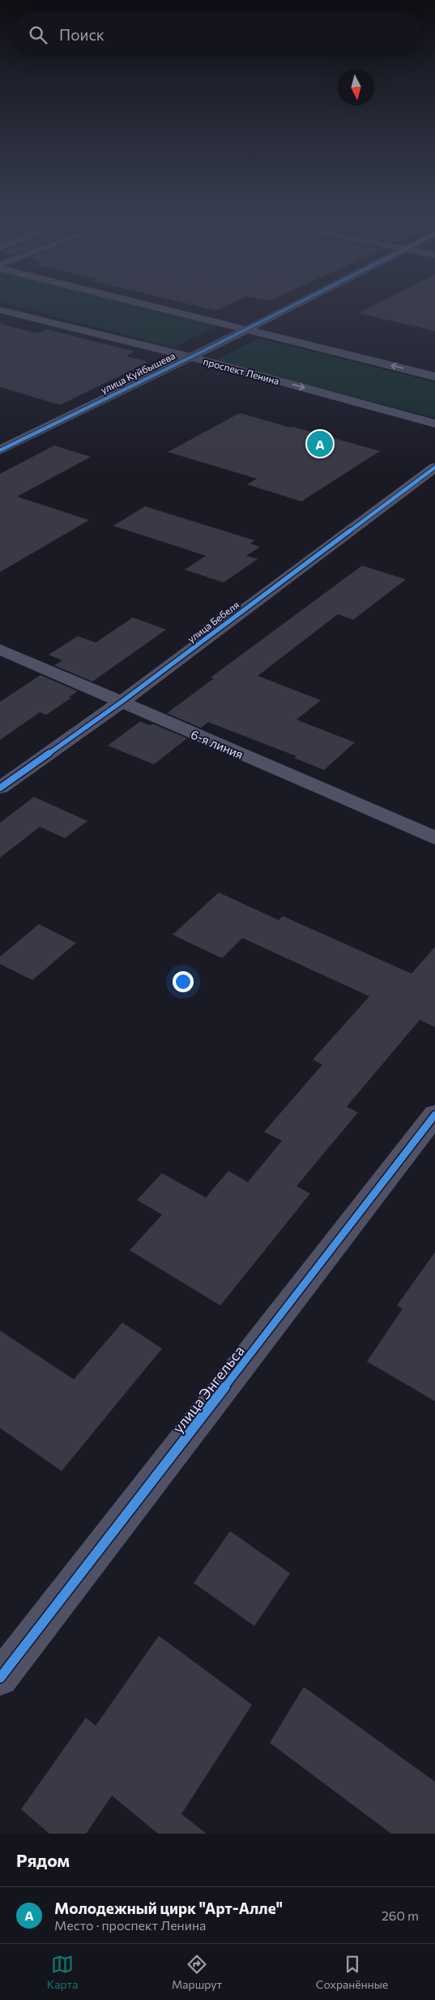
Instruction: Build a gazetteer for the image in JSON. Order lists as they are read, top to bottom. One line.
{"streets":{"street":["проспект Ленина","улица Куйбышева","улица Бебеля","6-я линия","улица Энгельса"]},"crossings":[["проспект Ленина","улица Куйбышева"],["улица Бебеля","6-я линия"]],"north":"bottom","page":{"search":"Поиск","pins":"A","heading":"Рядом","list":[{"mark":"A","name":"Молодежный цирк \"Арт-Алле\"","note":"Место · проспект Ленина","value":"260 m"}],"nav":["Карта","Маршрут","Сохранённые"]}}
